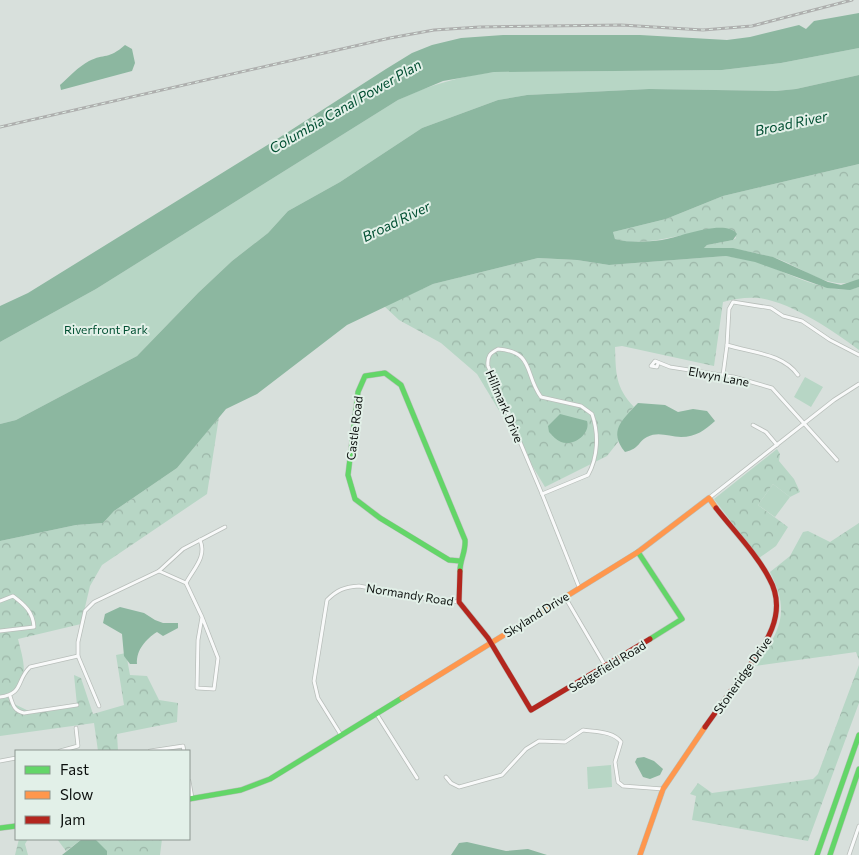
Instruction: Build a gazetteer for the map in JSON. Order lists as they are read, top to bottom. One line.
{"streets":{"main road":["Castle Road","Skyland Drive","Sedgefield Road","Stoneridge Drive"],"street":["Elwyn Lane","Hillmark Drive","Normandy Road"]},"crossings":[["Elwyn Lane","Skyland Drive"],["Hillmark Drive","Skyland Drive"],["Castle Road","Normandy Road"],["Normandy Road","Skyland Drive"],["Skyland Drive","Sedgefield Road"],["Skyland Drive","Stoneridge Drive"]],"water":["Columbia Canal Power Plan","Broad River"],"parks":["Riverfront Park"],"legend":["Fast","Slow","Jam"]}
